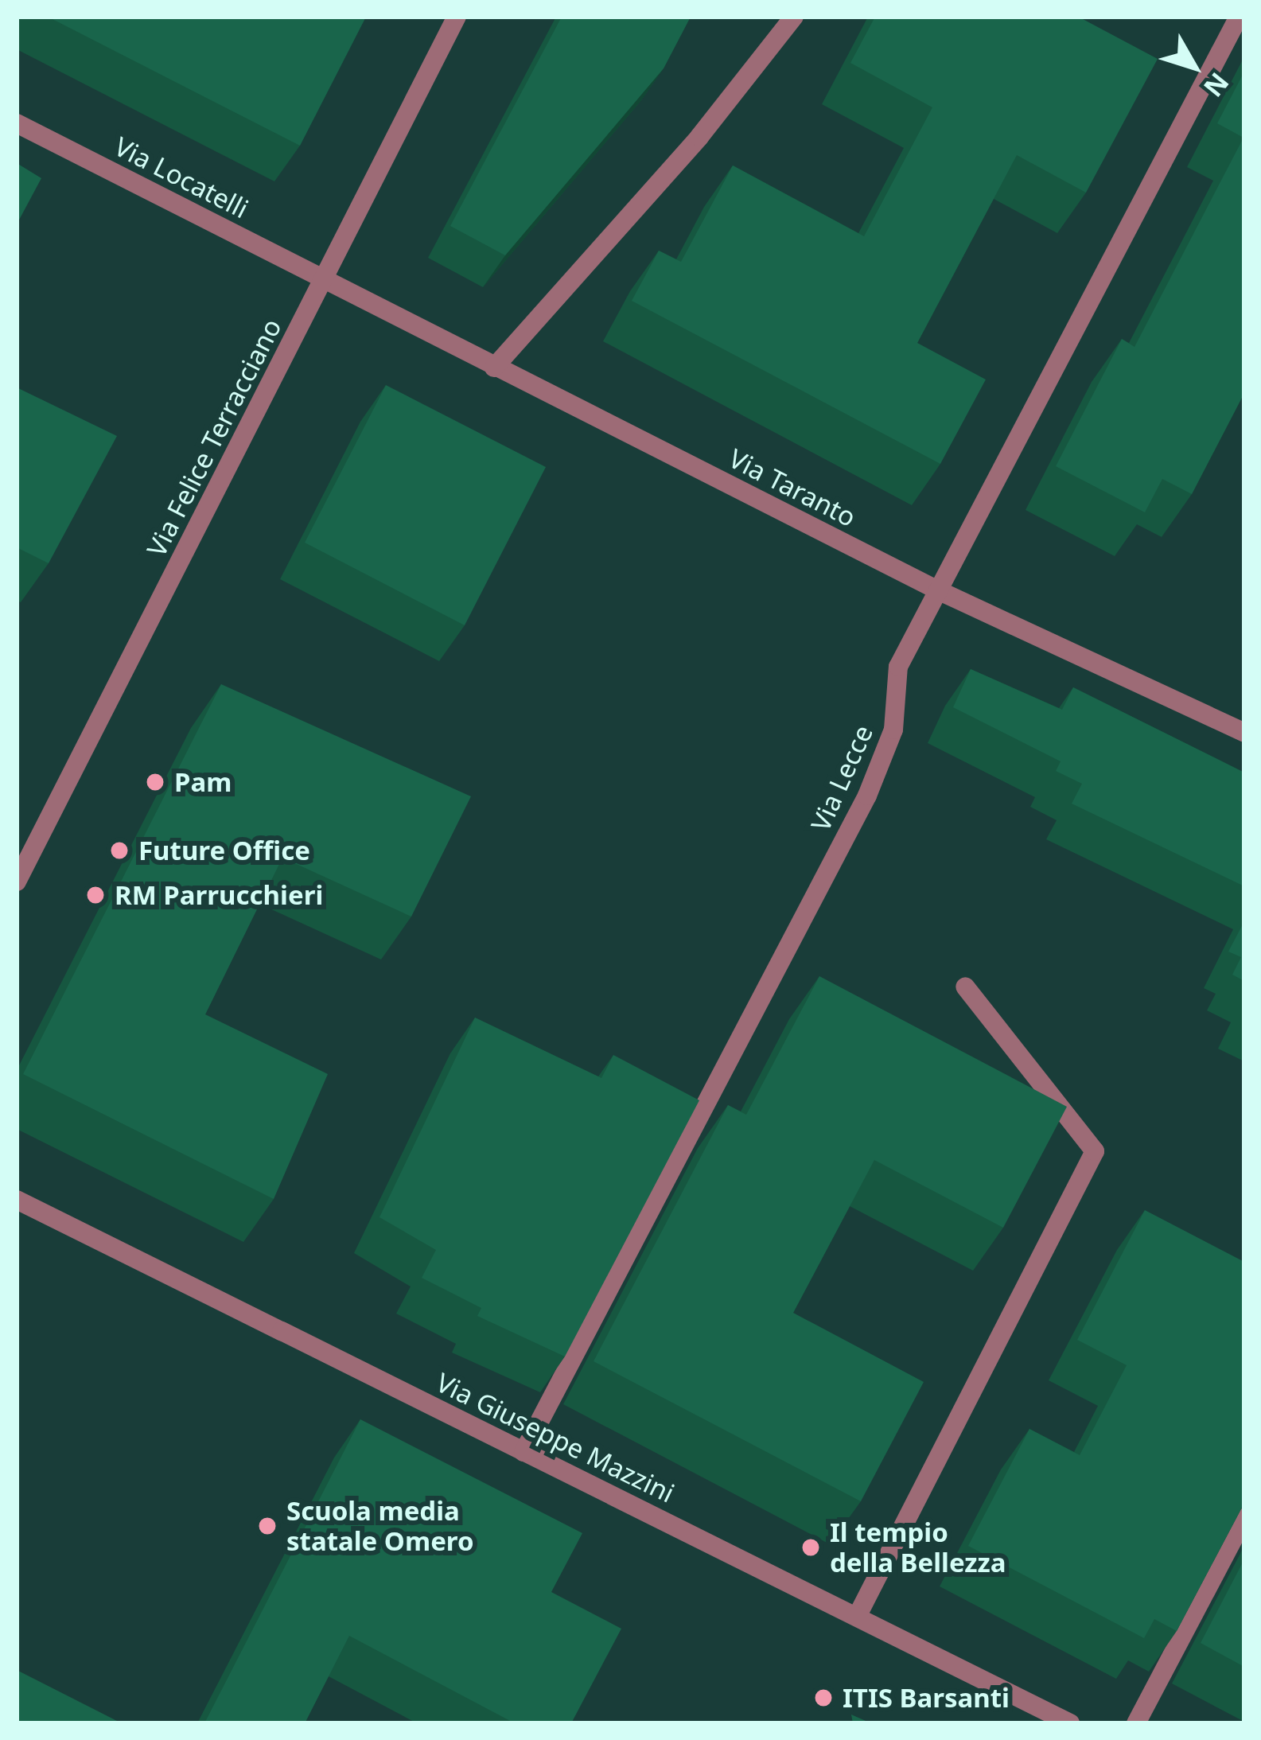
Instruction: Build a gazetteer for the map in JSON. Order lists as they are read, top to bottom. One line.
{"streets":{"street":["Via Locatelli","Via Felice Terracciano","Via Taranto","Via Lecce","Via Giuseppe Mazzini"]},"crossings":[["Via Locatelli","Via Felice Terracciano"],["Via Locatelli","Via Taranto"],["Via Felice Terracciano","Via Taranto"],["Via Taranto","Via Lecce"],["Via Lecce","Via Giuseppe Mazzini"]],"places":["Pam","Future Office","RM Parrucchieri","Scuola media statale Omero","Il tempio della Bellezza","ITIS Barsanti"],"north":"bottom right"}
